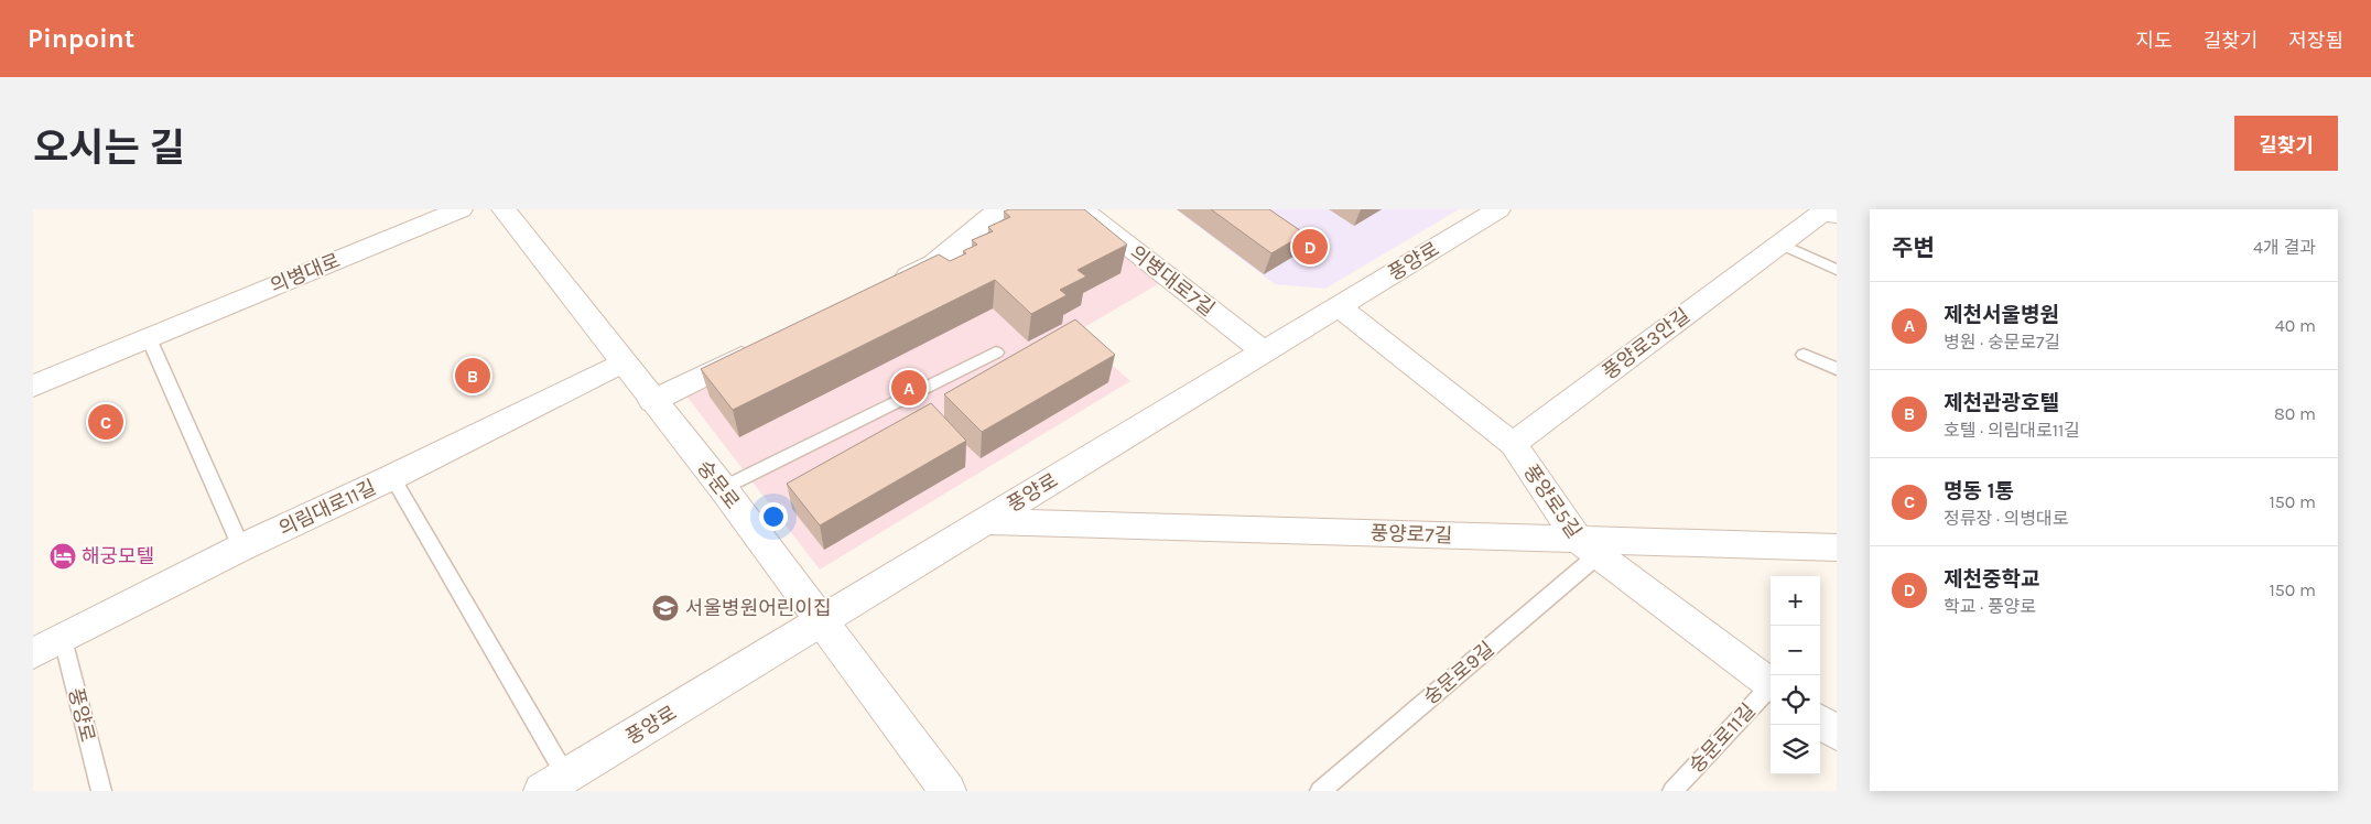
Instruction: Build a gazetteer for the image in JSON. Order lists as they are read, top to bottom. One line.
{"streets":{"street":["풍양로","의병대로","의병대로7길","풍양로3안길","숭문로","풍양로5길","의림대로11길","풍양로7길"],"lane":["숭문로9길","숭문로11길"]},"crossings":[["풍양로","의병대로7길"],["풍양로","숭문로"],["풍양로","풍양로5길"],["풍양로","의림대로11길"],["풍양로","풍양로7길"],["풍양로3안길","풍양로5길"],["숭문로","의림대로11길"],["풍양로5길","풍양로7길"],["풍양로5길","숭문로9길"],["풍양로7길","숭문로9길"]],"places":{"hotel":["해궁모텔"],"school or university":["서울병원어린이집"]},"page":{"header":"Pinpoint","nav":["지도","길찾기","저장됨"],"title":"오시는 길","buttons":"길찾기","heading":["주변","4개 결과"],"pins":["D","B","A","C"],"list":[{"mark":"A","name":"제천서울병원","note":"병원 · 숭문로7길","value":"40 m"},{"mark":"B","name":"제천관광호텔","note":"호텔 · 의림대로11길","value":"80 m"},{"mark":"C","name":"명동 1통","note":"정류장 · 의병대로","value":"150 m"},{"mark":"D","name":"제천중학교","note":"학교 · 풍양로","value":"150 m"}],"map_buttons":["+","−"]}}
